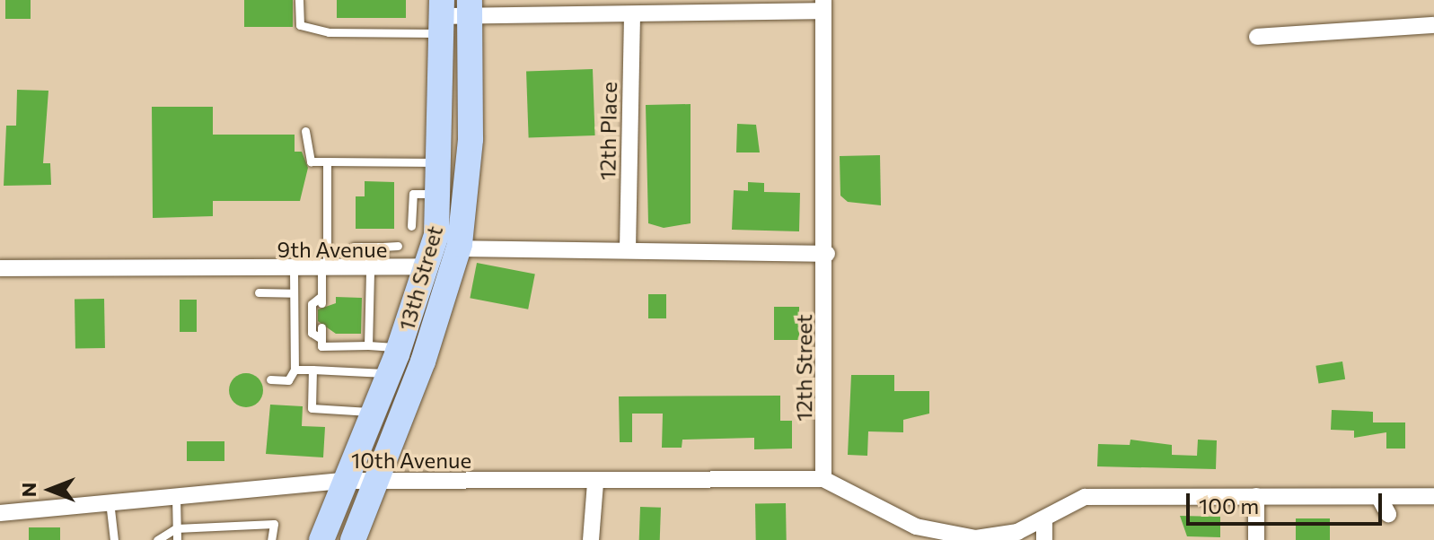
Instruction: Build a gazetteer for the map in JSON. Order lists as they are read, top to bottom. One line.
{"streets":{"main road":["13th Street"],"street":["12th Place","9th Avenue","12th Street","10th Avenue"]},"crossings":[["9th Avenue","13th Street"],["13th Street","10th Avenue"],["12th Street","10th Avenue"]],"scale_bar":"100 m","north":"left"}
